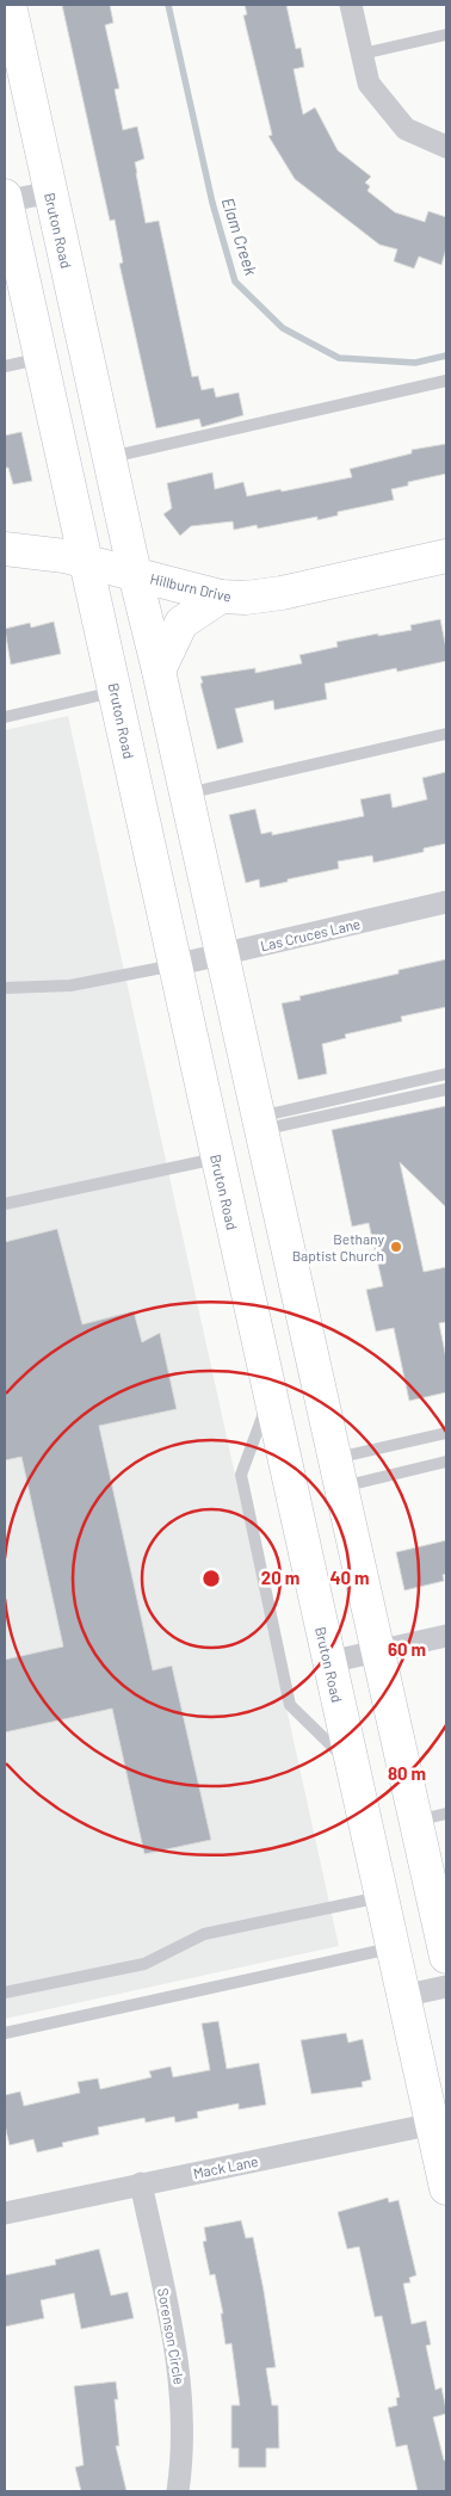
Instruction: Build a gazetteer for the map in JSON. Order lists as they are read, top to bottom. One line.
{"streets":{"main road":["Bruton Road","Hillburn Drive"],"street":["Las Cruces Lane","Mack Lane","Sorenson Circle"]},"crossings":[["Bruton Road","Hillburn Drive"],["Bruton Road","Las Cruces Lane"],["Bruton Road","Mack Lane"],["Mack Lane","Sorenson Circle"]],"water":["Elam Creek"],"places":["Bethany Baptist Church"],"rings":["20 m","40 m","60 m","80 m"]}
